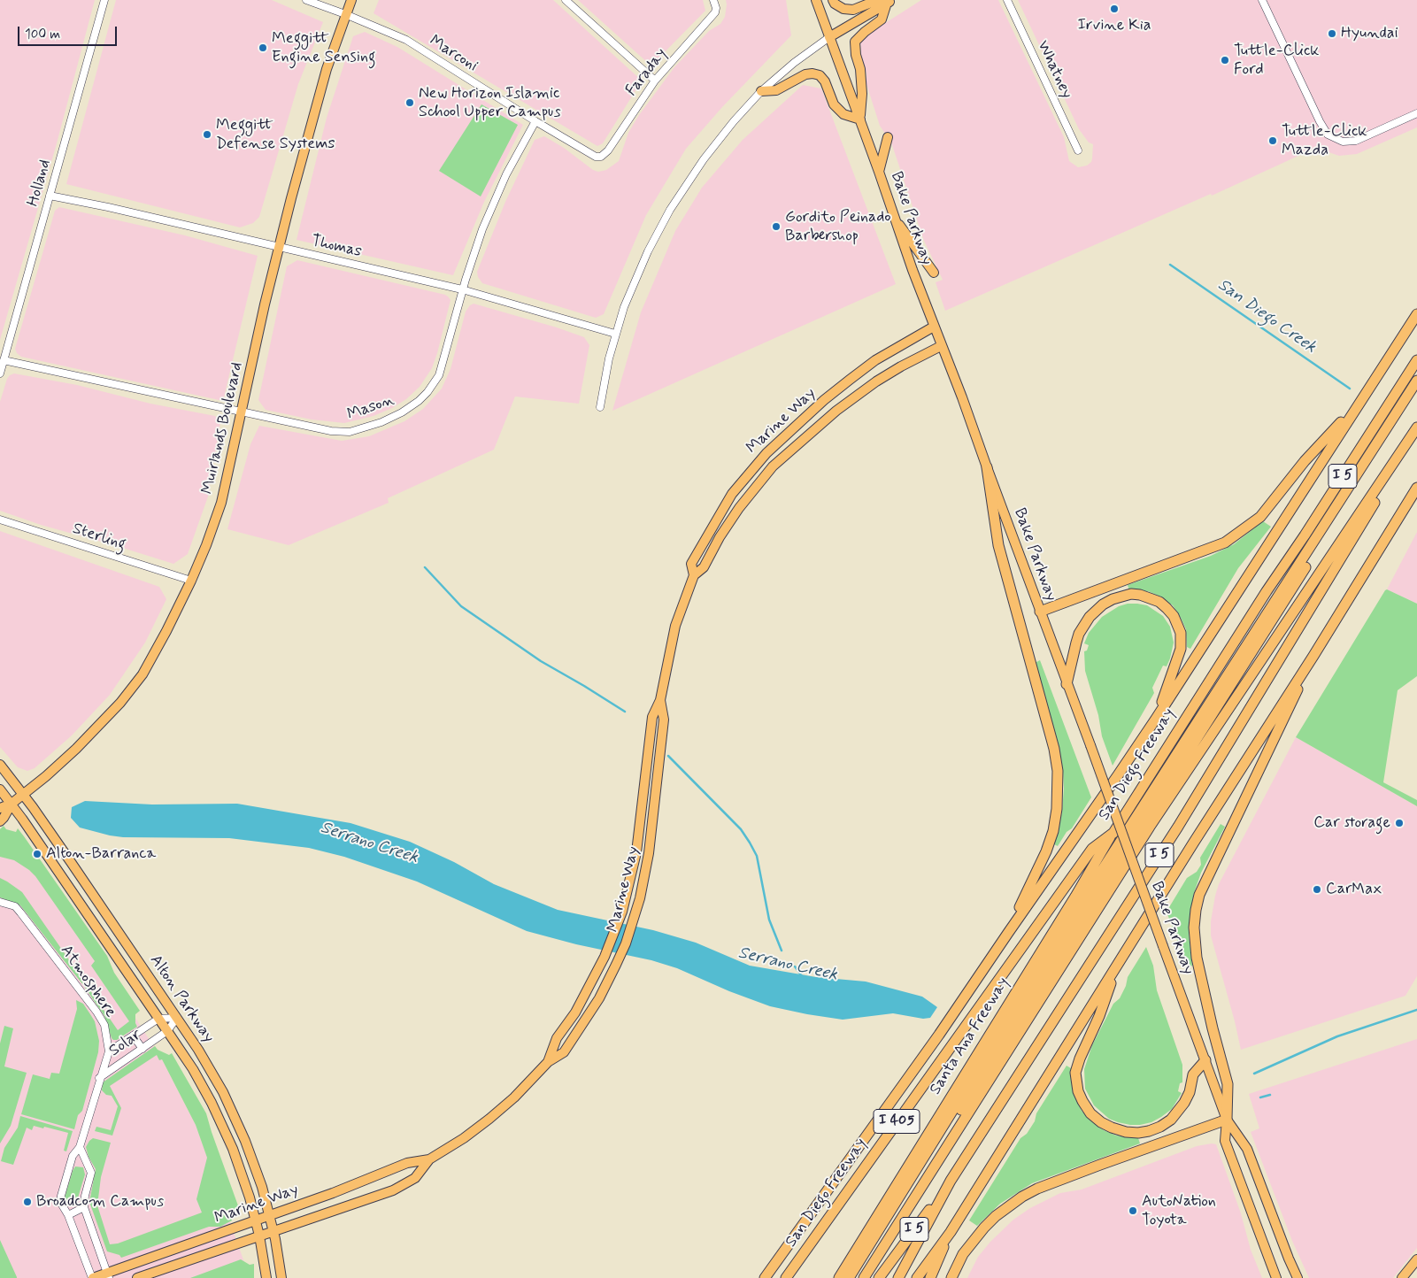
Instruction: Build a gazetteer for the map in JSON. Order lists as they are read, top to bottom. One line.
{"streets":{"highway":["I 5","San Diego Freeway","Santa Ana Freeway","I 405"],"main road":["Bake Parkway","Marine Way","Muirlands Boulevard","Alton Parkway"],"street":["Marconi","Whatney","Faraday","Holland","Thomas","Mason","Sterling","Atmosphere","Solar"]},"crossings":[["Marconi","Faraday"],["Marconi","Mason"],["Marconi","Muirlands Boulevard"],["Holland","Thomas"],["Holland","Mason"],["Bake Parkway","Marine Way"],["Thomas","Mason"],["Thomas","Muirlands Boulevard"],["Mason","Muirlands Boulevard"],["Marine Way","Atmosphere"],["Marine Way","Alton Parkway"],["Muirlands Boulevard","Sterling"],["Muirlands Boulevard","Alton Parkway"],["San Diego Freeway","Santa Ana Freeway"],["Atmosphere","Solar"],["Alton Parkway","Solar"]],"water":["San Diego Creek","Serrano Creek"],"places":["Irvine Kia","Hyundai","Meggitt Engine Sensing","Tuttle-Click Ford","New Horizon Islamic School Upper Campus","Meggitt Defense Systems","Tuttle-Click Mazda","Gordito Peinado Barbershop","Car storage","Alton-Barranca","CarMax","Broadcom Campus","AutoNation Toyota"],"scale_bar":"100 m"}
